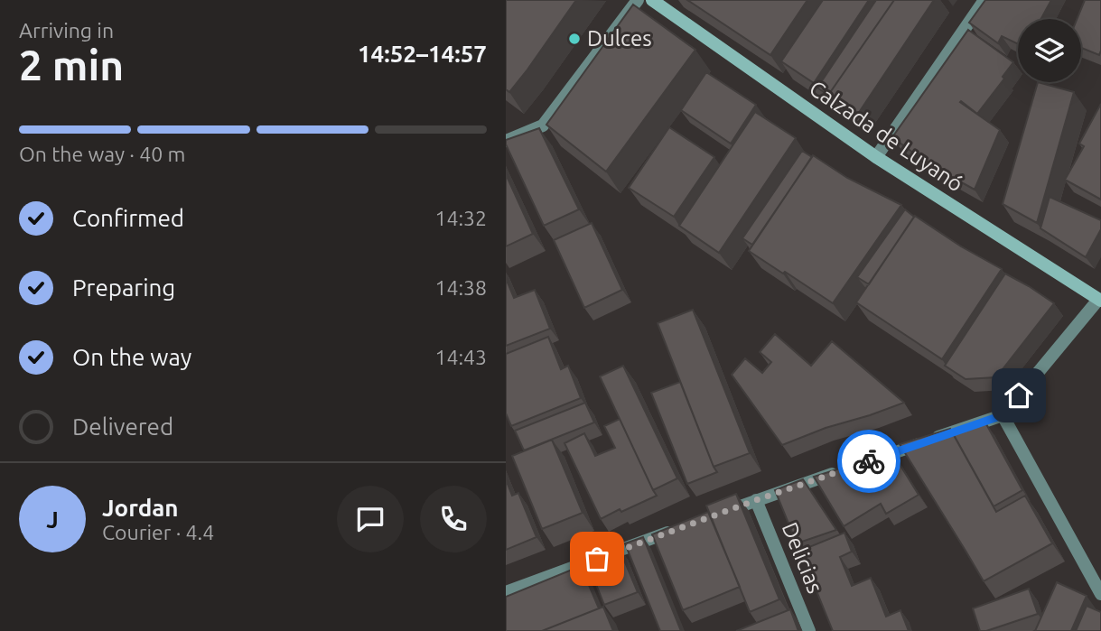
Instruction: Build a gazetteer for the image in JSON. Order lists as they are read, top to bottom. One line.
{"streets":{"main road":["Calzada de Luyanó"],"street":["Delicias"]},"places":["Dulces"],"page":{"heading":["2 min","Arriving in","14:52–14:57"],"panel":["Jordan","Courier · 4.4"],"bar":"On the way · 40 m","list":[["Confirmed","14:32"],["Preparing","14:38"],["On the way","14:43"],"Delivered"],"round":"J"}}
